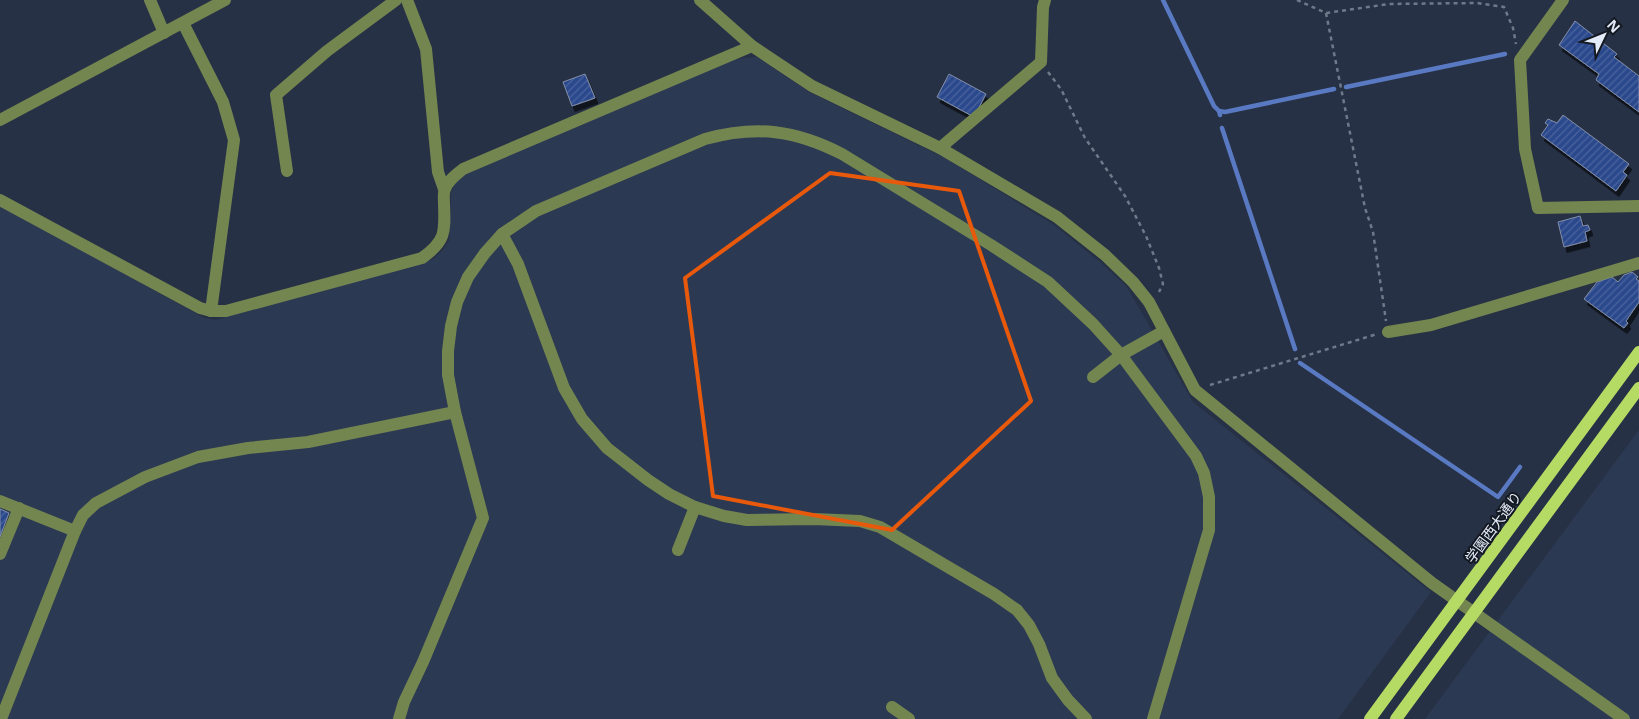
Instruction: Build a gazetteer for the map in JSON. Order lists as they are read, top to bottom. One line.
{"streets":{"main road":["学園西大通り"]},"north":"top right"}
